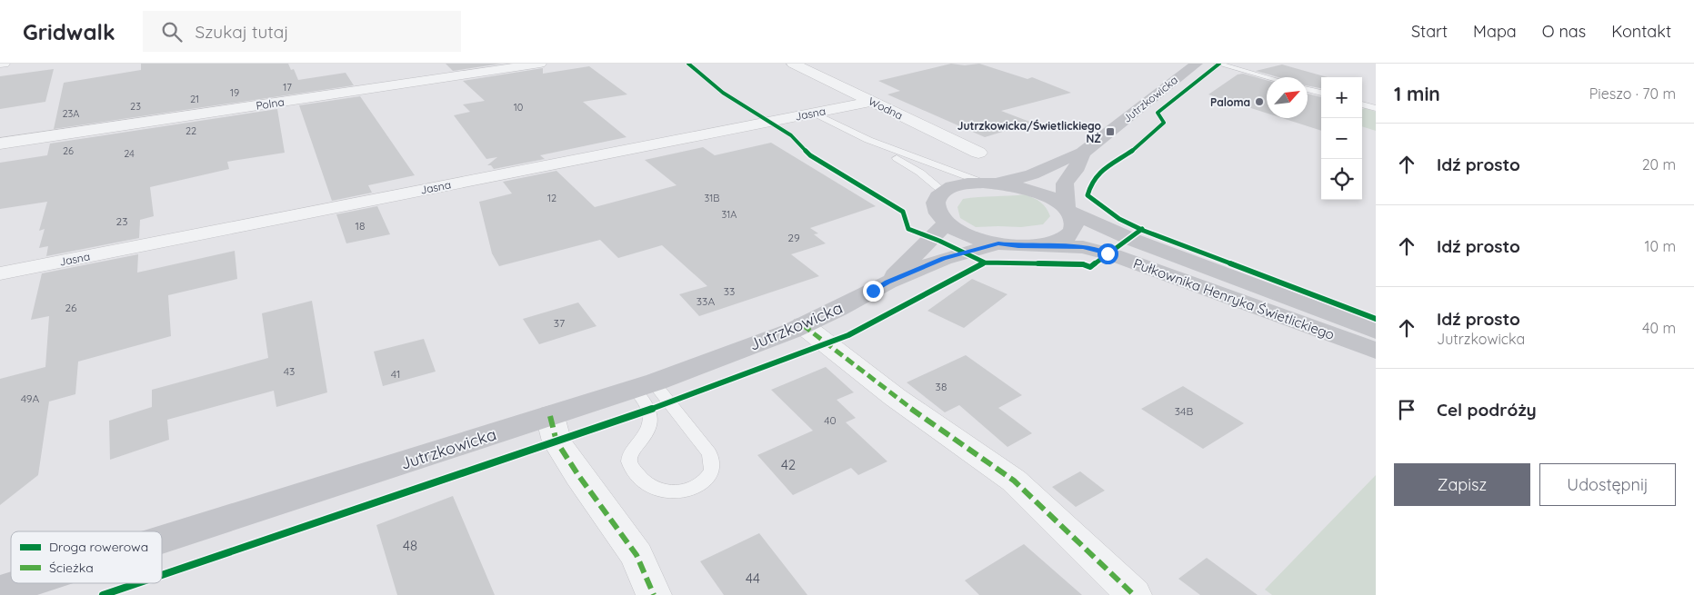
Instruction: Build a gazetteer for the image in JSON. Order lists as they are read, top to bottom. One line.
{"streets":{"main road":["Jutrzkowicka","Pułkownika Henryka Świetlickiego"],"street":["Polna","Wodna","Jasna"]},"crossings":[["Jutrzkowicka","Pułkownika Henryka Świetlickiego"],["Wodna","Jasna"]],"places":{"other":["Paloma"],"transit":["Jutrzkowicka/Świetlickiego NŻ"]},"house_numbers":["17","19","21","23","10","23A","22","26","24","12","31B","31A","23","18","29","33","33A","26","37","43","41","38","49A","34B","40","42","48","44"],"legend":["Droga rowerowa","Ścieżka"],"north":"top right","page":{"header":"Gridwalk","search":"Szukaj tutaj","nav":["Start","Mapa","O nas","Kontakt"],"heading":["1 min","Pieszo · 70 m"],"map_buttons":["+","−"],"list":[["Idź prosto","20 m"],["Idź prosto","10 m"],["Idź prosto","Jutrzkowicka","40 m"],"Cel podróży"],"buttons":["Zapisz","Udostępnij"]}}
